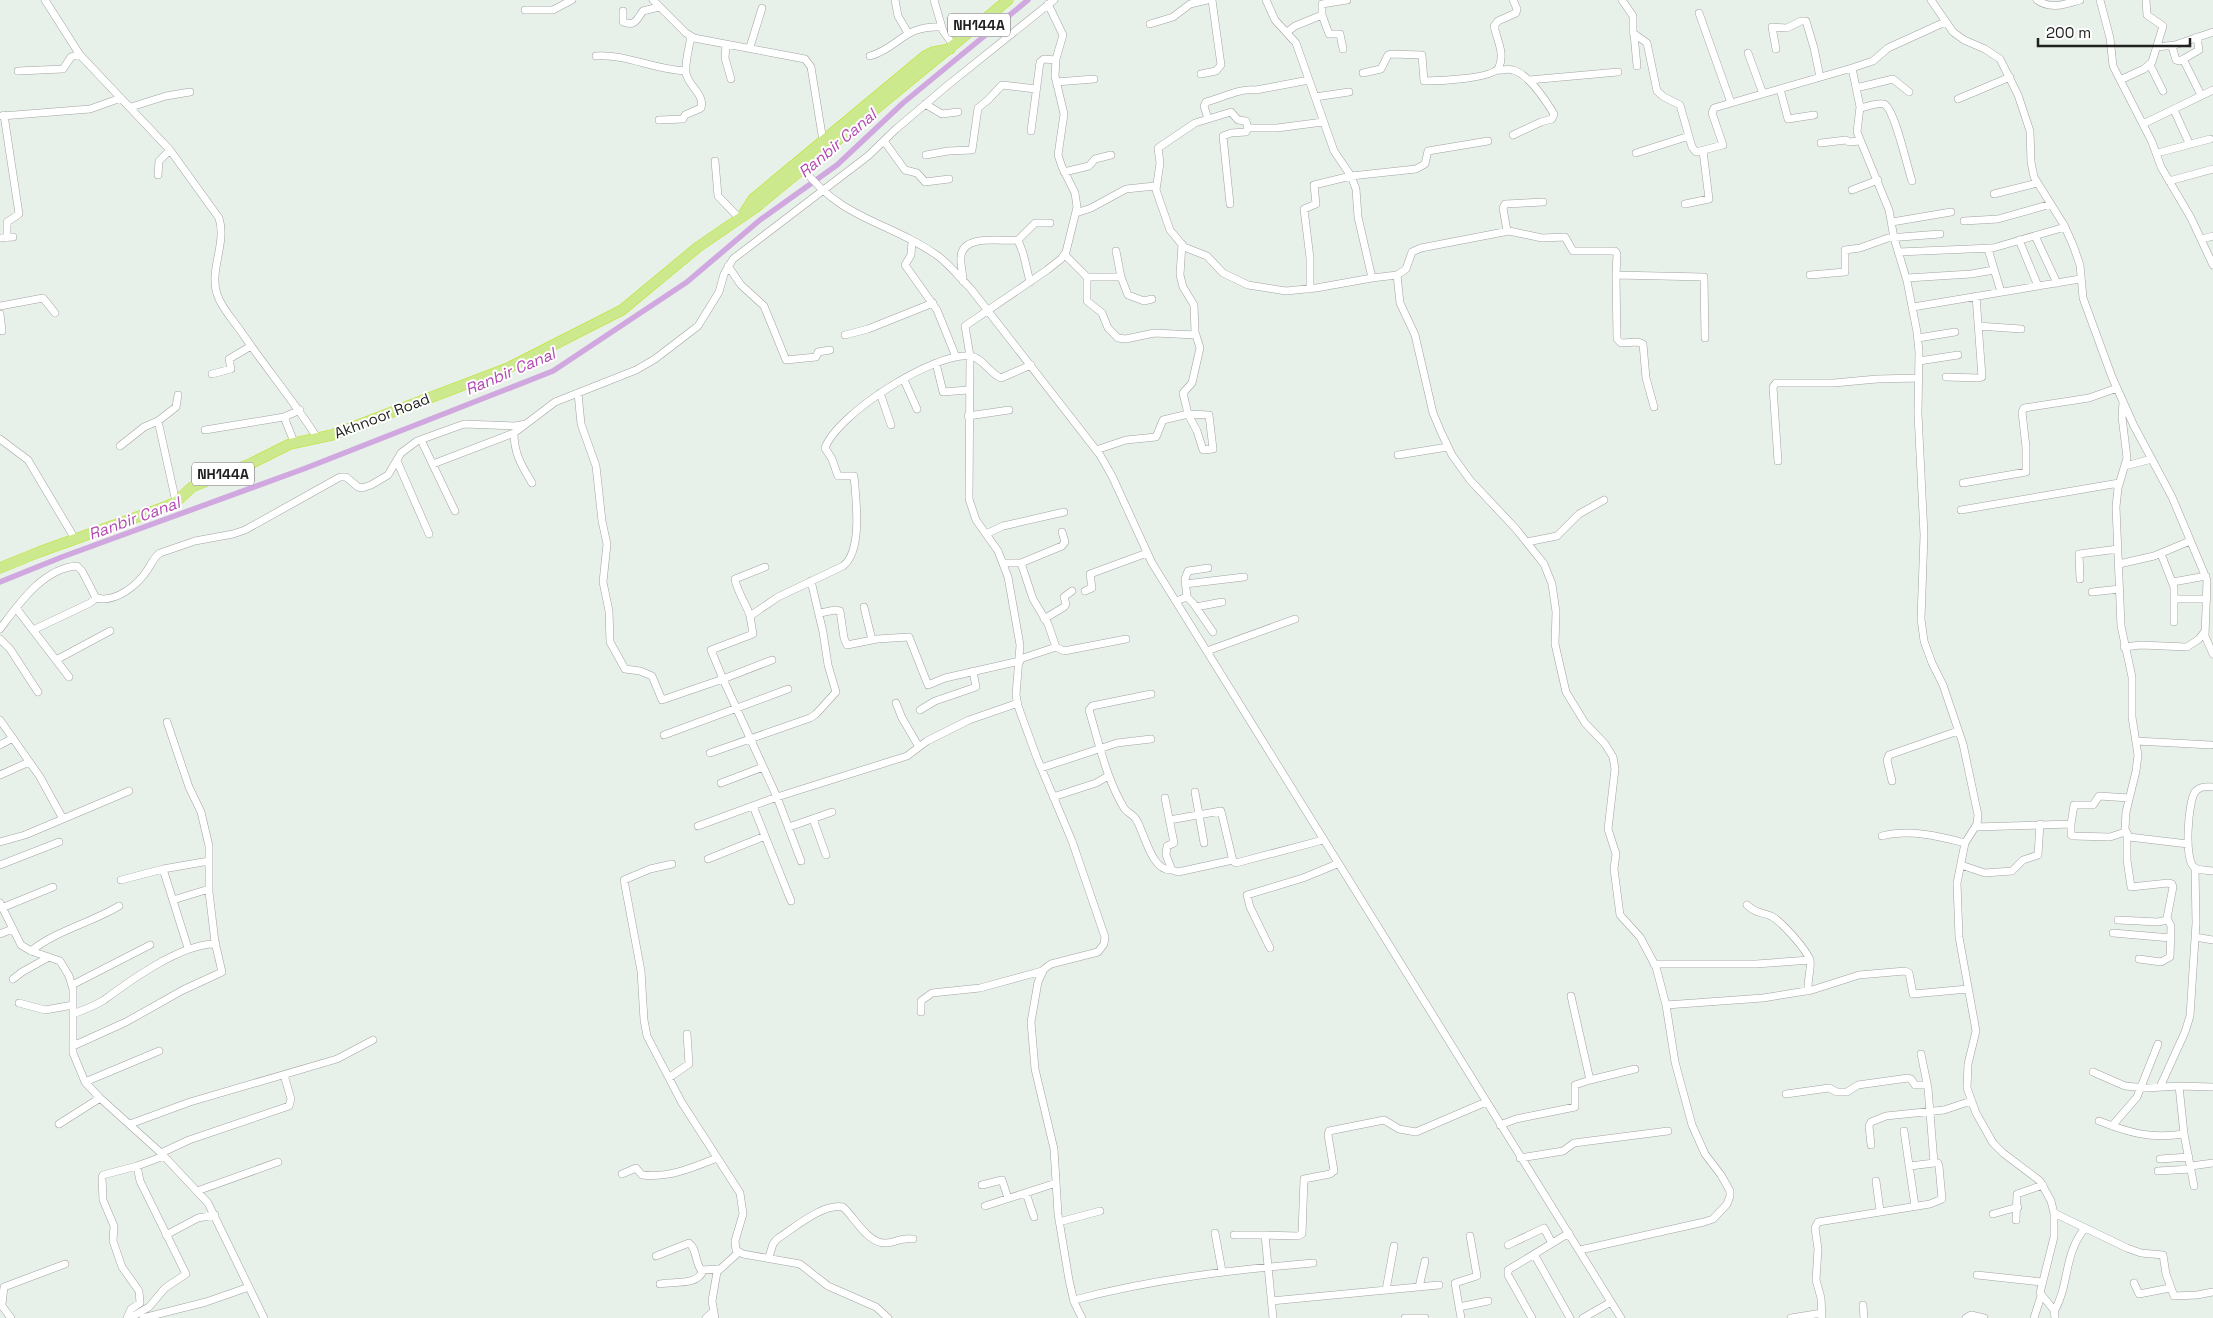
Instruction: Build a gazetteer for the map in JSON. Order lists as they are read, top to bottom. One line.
{"streets":{"highway":["NH144A","Akhnoor Road"]},"water":["Ranbir Canal"],"scale_bar":"200 m"}
